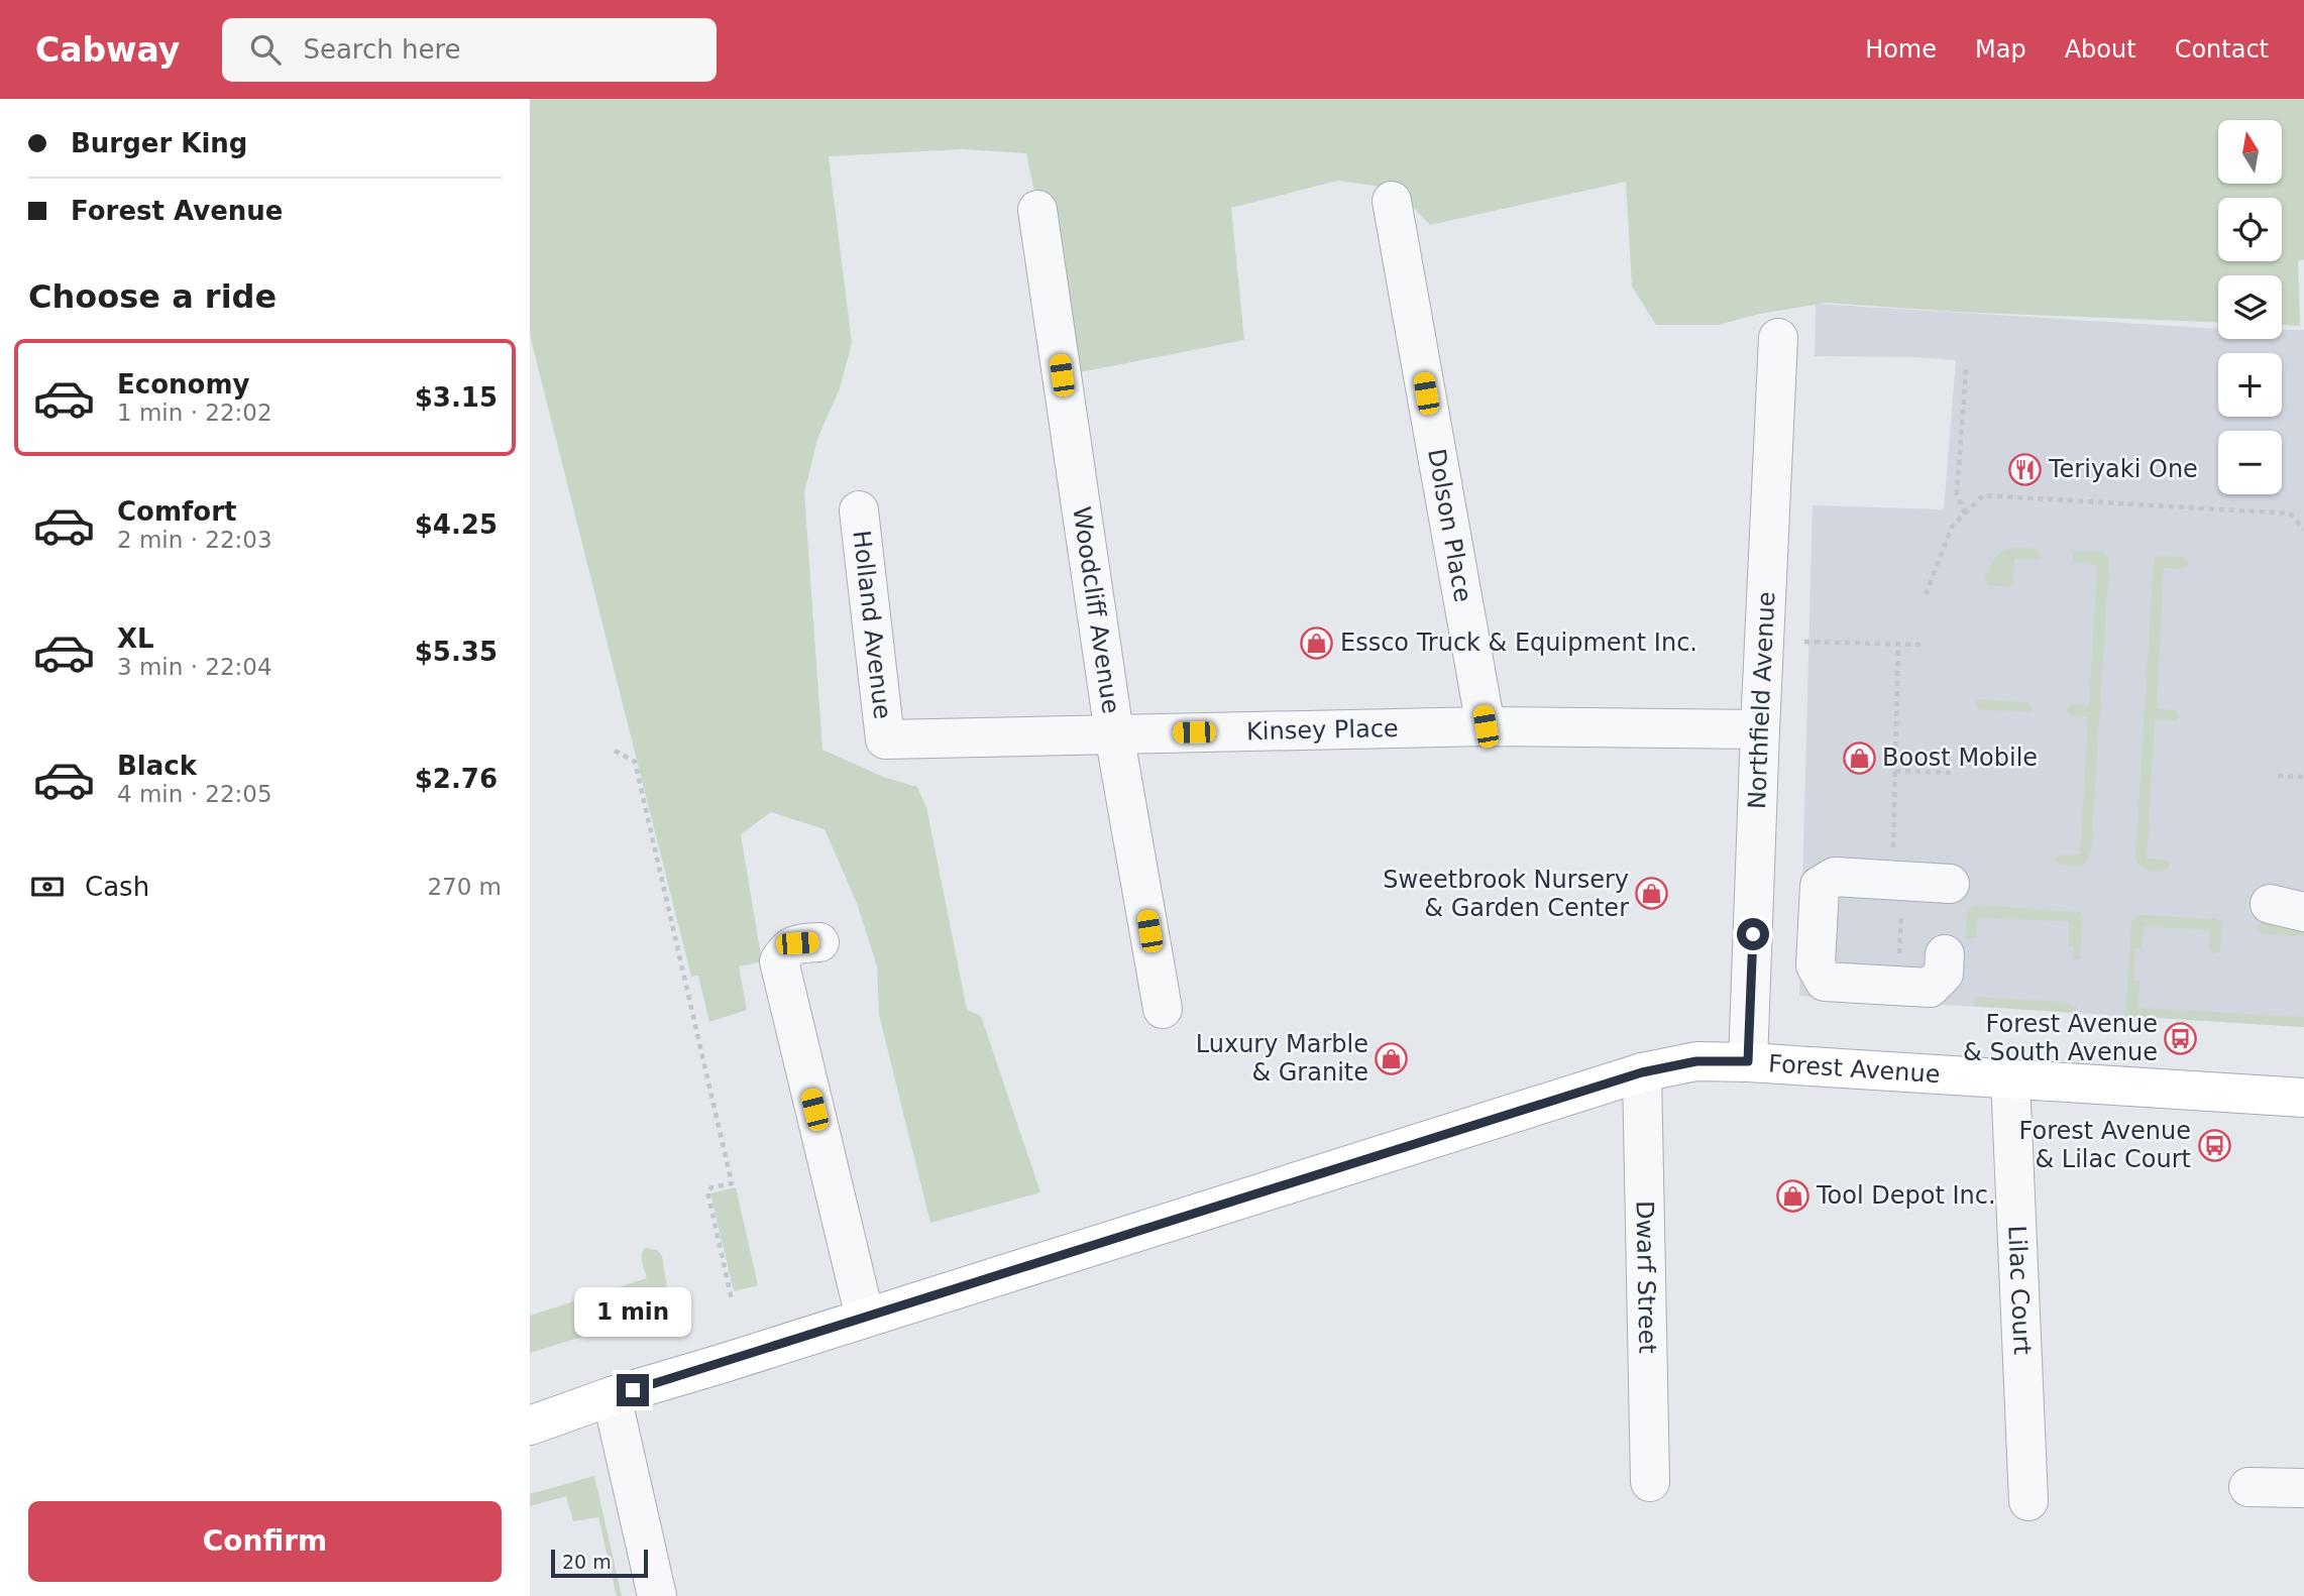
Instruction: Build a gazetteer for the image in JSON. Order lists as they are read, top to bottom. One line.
{"streets":{"main road":["Forest Avenue"],"street":["Dolson Place","Woodcliff Avenue","Holland Avenue","Northfield Avenue","Kinsey Place","Dwarf Street","Lilac Court"]},"crossings":[["Dolson Place","Kinsey Place"],["Woodcliff Avenue","Kinsey Place"],["Holland Avenue","Kinsey Place"],["Northfield Avenue","Kinsey Place"],["Northfield Avenue","Forest Avenue"],["Forest Avenue","Dwarf Street"],["Forest Avenue","Lilac Court"]],"places":{"restaurant":["Teriyaki One"],"shop":["Essco Truck & Equipment Inc.","Boost Mobile","Sweetbrook Nursery & Garden Center","Luxury Marble & Granite","Tool Depot Inc."],"bus stop":["Forest Avenue & South Avenue","Forest Avenue & Lilac Court"]},"scale_bar":"20 m","north":"top","page":{"header":"Cabway","search":"Search here","nav":["Home","Map","About","Contact"],"banner":["Burger King","Forest Avenue"],"map_buttons":["+","−"],"heading":"Choose a ride","list":[{"name":"Economy","note":"1 min · 22:02","value":"$3.15"},{"name":"Comfort","note":"2 min · 22:03","value":"$4.25"},{"name":"XL","note":"3 min · 22:04","value":"$5.35"},{"name":"Black","note":"4 min · 22:05","value":"$2.76"}],"pay":["Cash","270 m"],"bubble":"1 min","buttons":"Confirm","scale":"20 m"}}
